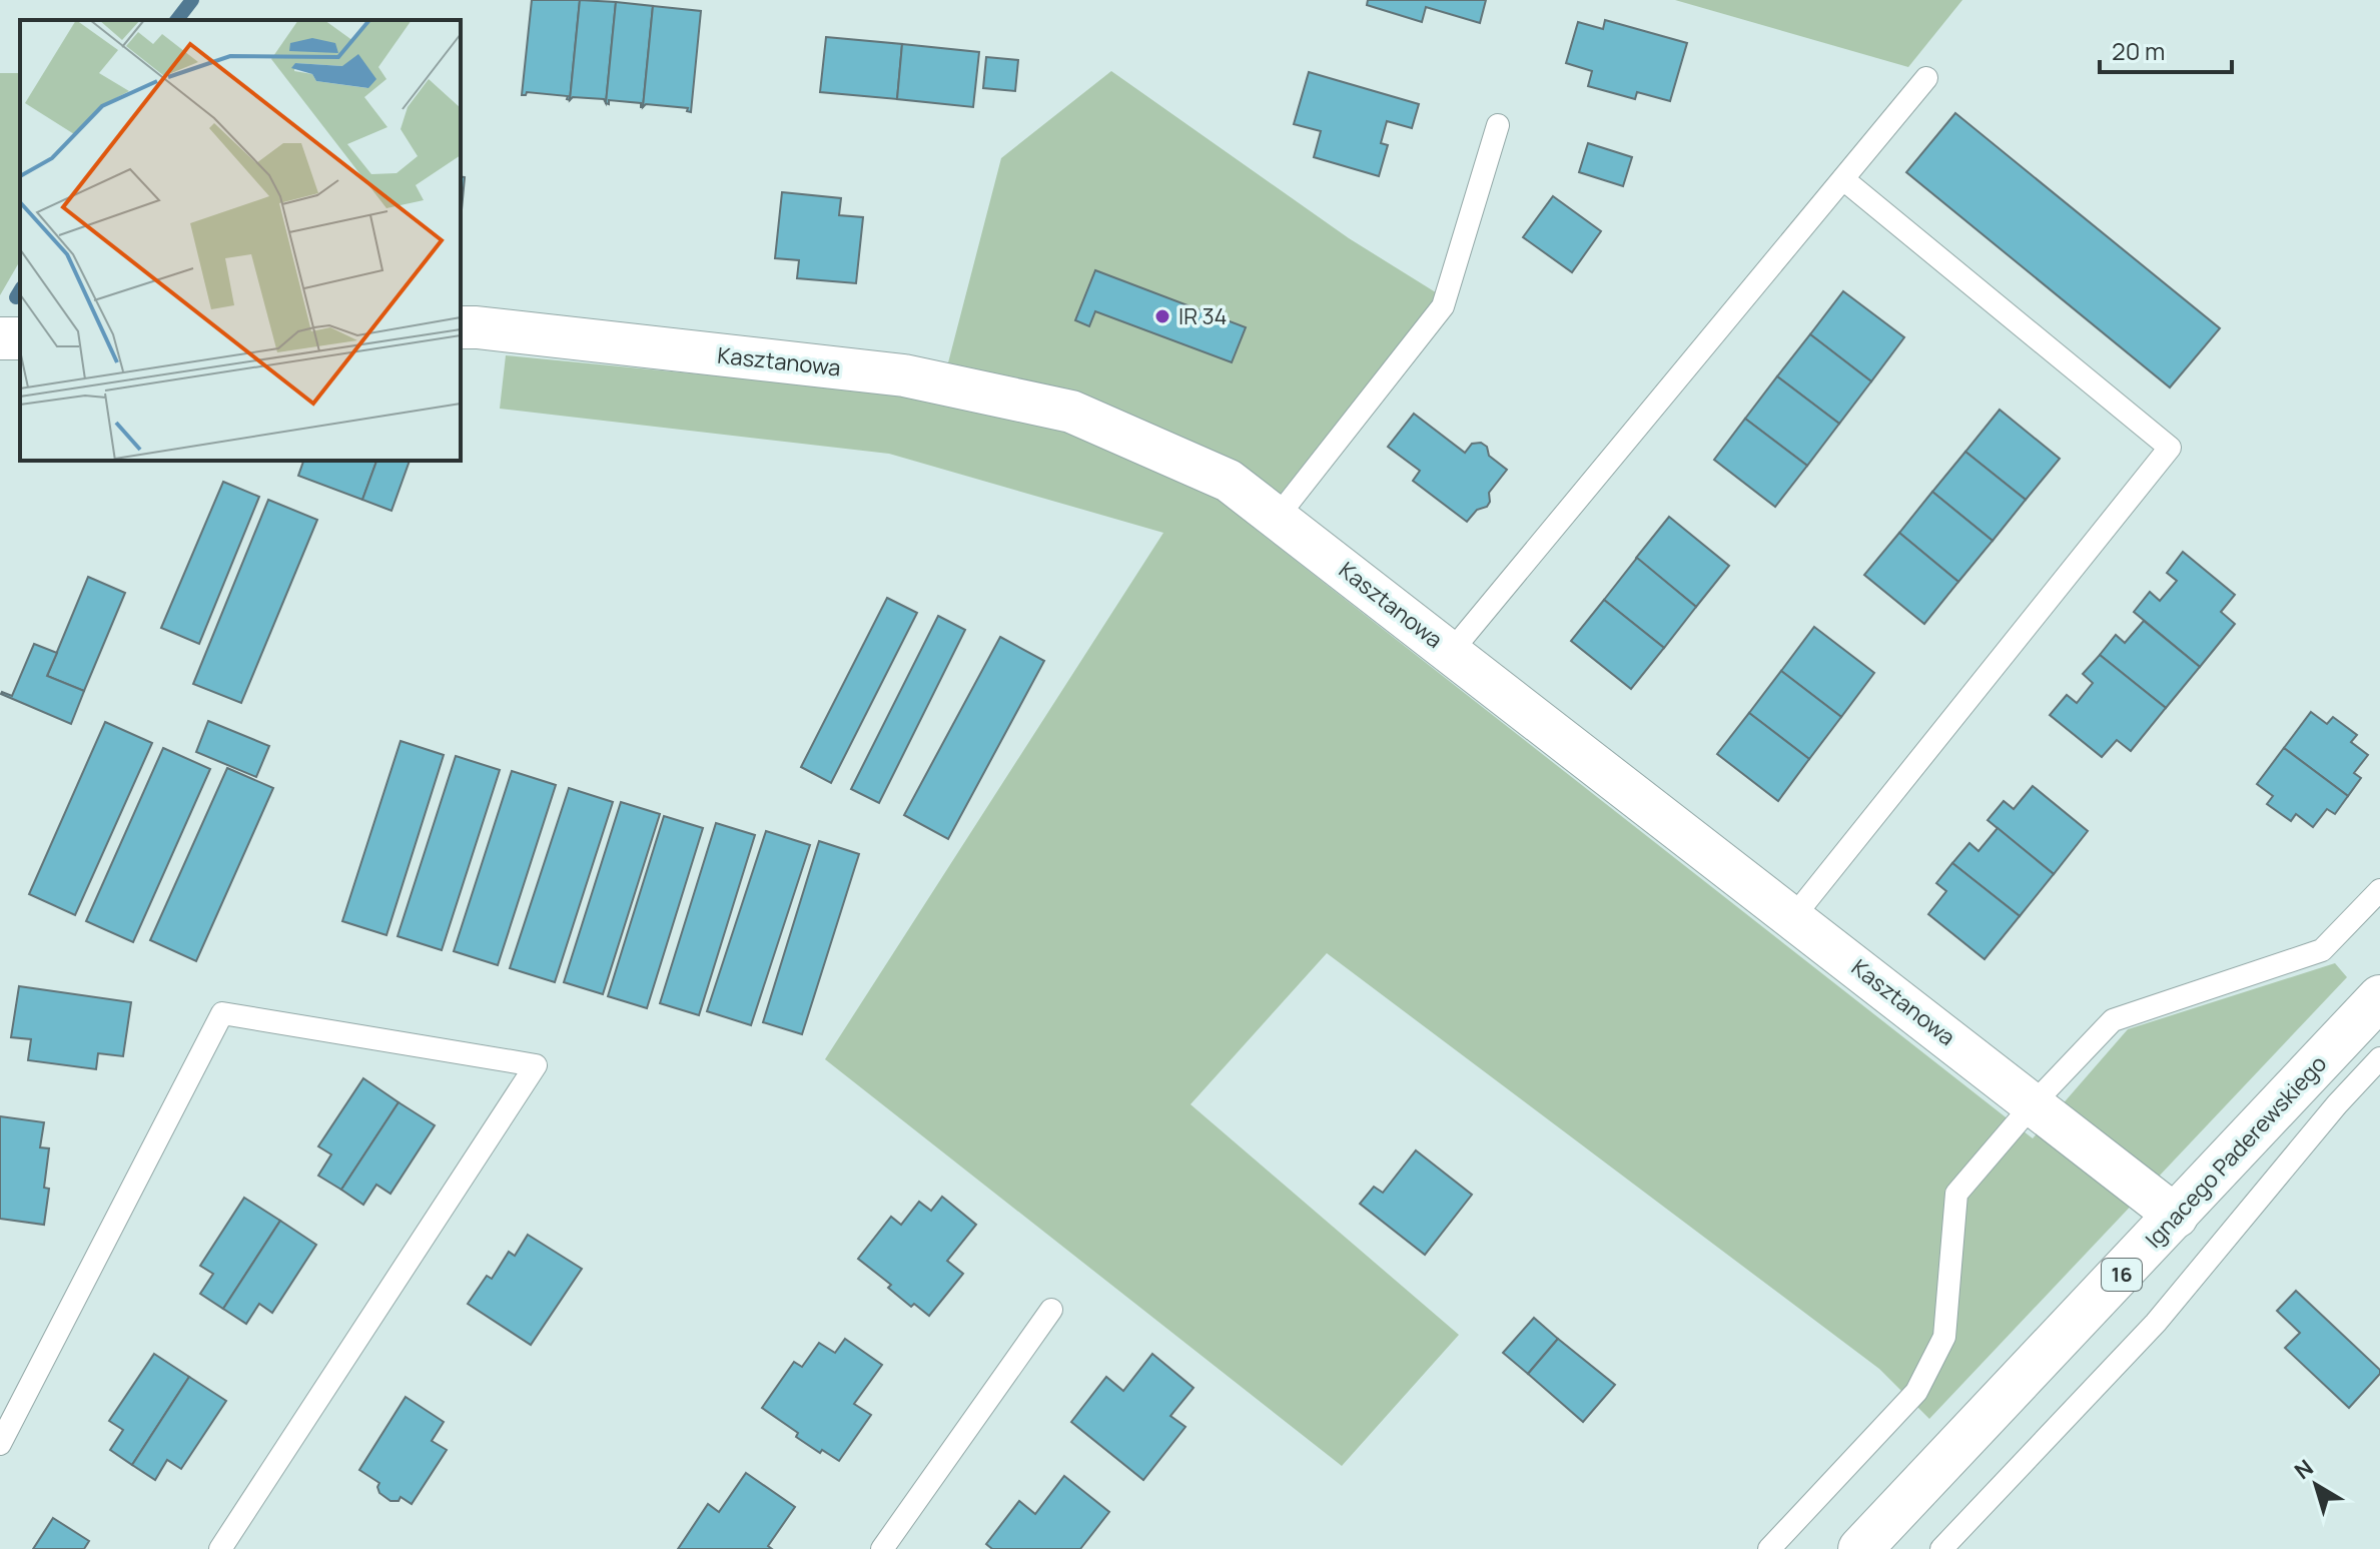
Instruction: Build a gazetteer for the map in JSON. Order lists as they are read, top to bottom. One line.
{"streets":{"main road":["Ignacego Paderewskiego","16"],"street":["Kasztanowa"]},"crossings":[["Kasztanowa","Ignacego Paderewskiego"]],"places":["IR 34"],"scale_bar":"20 m","north":"top left"}
